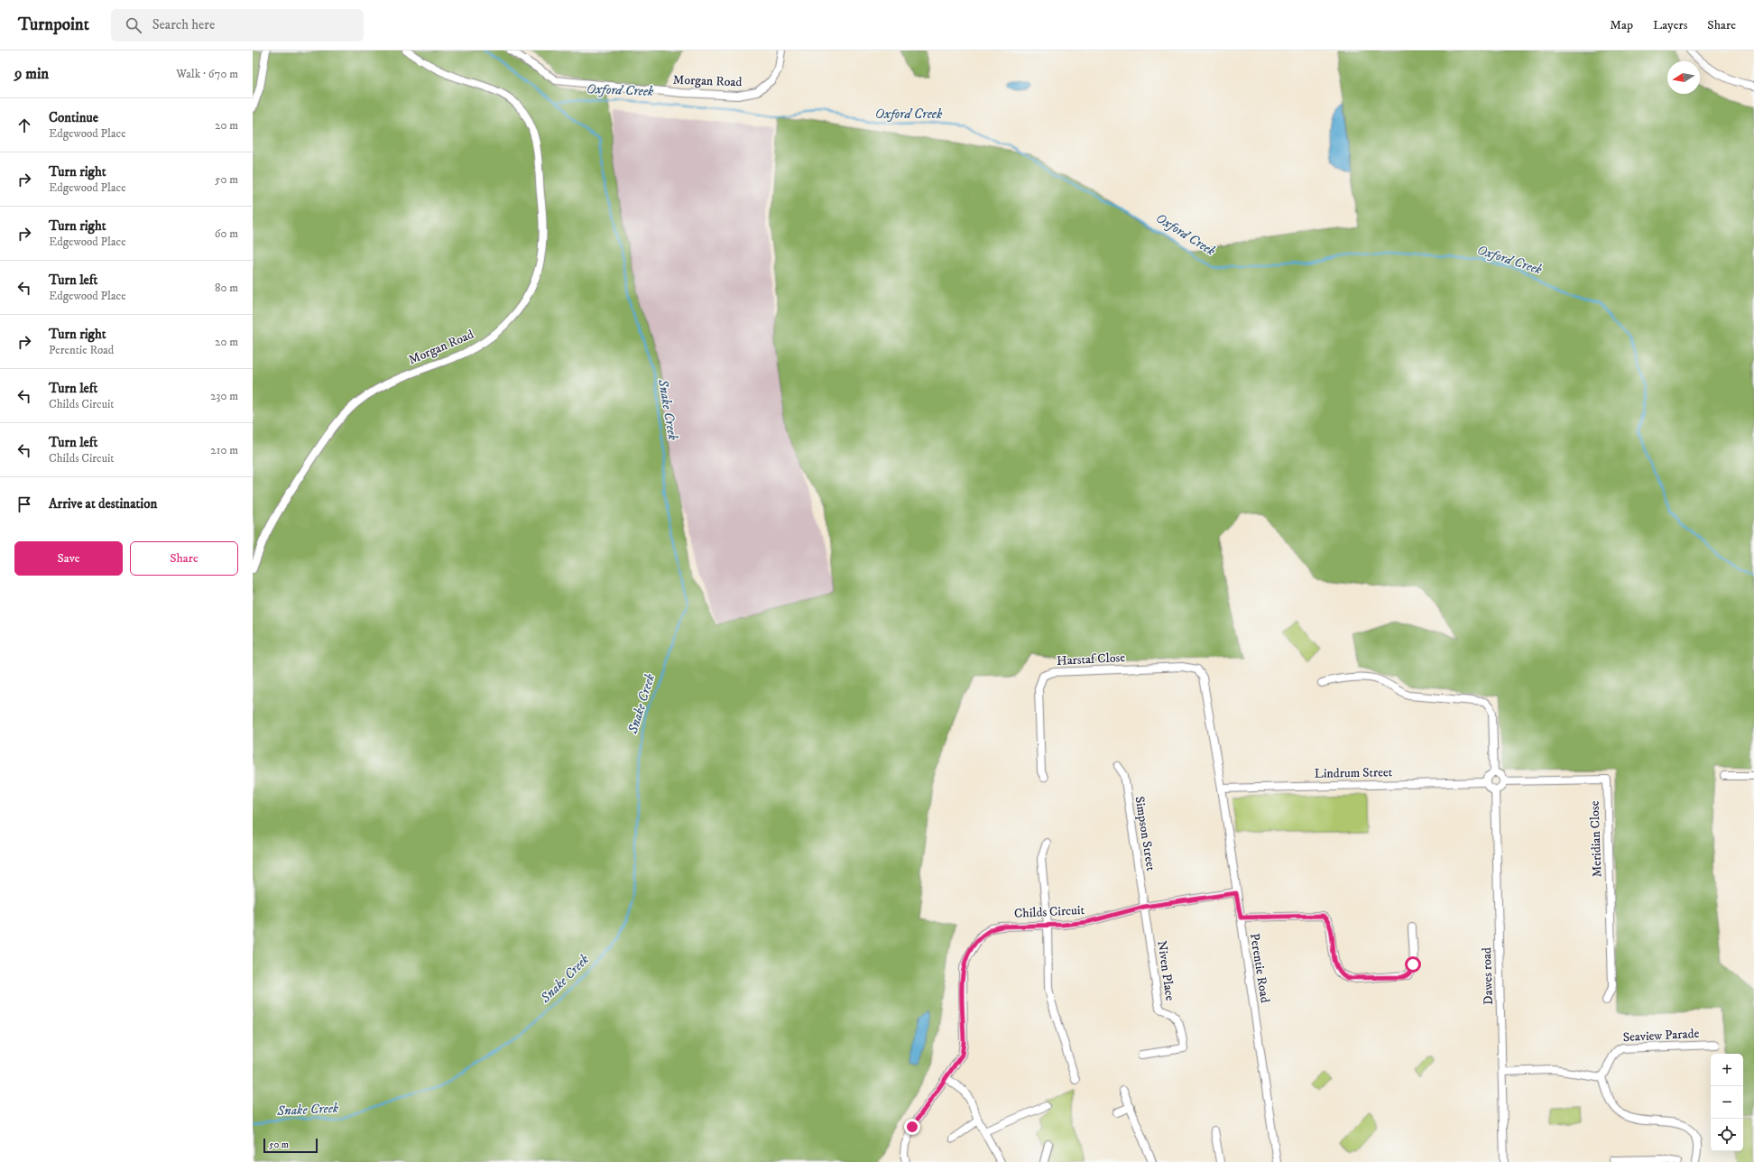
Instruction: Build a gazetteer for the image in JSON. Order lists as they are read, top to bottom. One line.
{"streets":{"street":["Morgan Road","Harstaf Close","Lindrum Street","Simpson Street","Meridian Close","Childs Circuit","Perentie Road","Niven Place","Dawes road","Seaview Parade"]},"crossings":[["Harstaf Close","Perentie Road"],["Lindrum Street","Meridian Close"],["Lindrum Street","Perentie Road"],["Lindrum Street","Dawes road"],["Simpson Street","Childs Circuit"],["Simpson Street","Niven Place"],["Meridian Close","Dawes road"],["Childs Circuit","Perentie Road"],["Childs Circuit","Niven Place"]],"water":["Oxford Creek","Snake Creek"],"scale_bar":"50 m","north":"left","page":{"header":"Turnpoint","search":"Search here","nav":["Map","Layers","Share"],"heading":["9 min","Walk · 670 m"],"list":[["Continue","Edgewood Place","20 m"],["Turn right","Edgewood Place","50 m"],["Turn right","Edgewood Place","60 m"],["Turn left","Edgewood Place","80 m"],["Turn right","Perentie Road","20 m"],["Turn left","Childs Circuit","230 m"],["Turn left","Childs Circuit","210 m"],"Arrive at destination"],"buttons":["Save","Share"],"map_buttons":["+","−"],"scale":"50 m"}}
